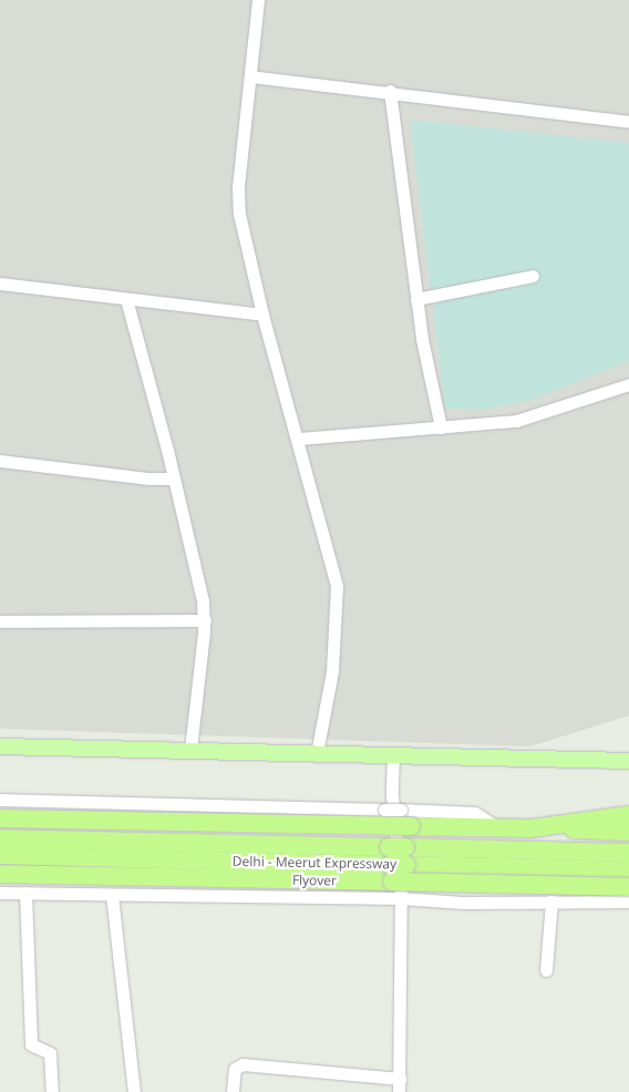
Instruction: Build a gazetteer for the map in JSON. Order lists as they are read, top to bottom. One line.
{"streets":{"highway":["Delhi - Meerut Expressway","Flyover"]}}
